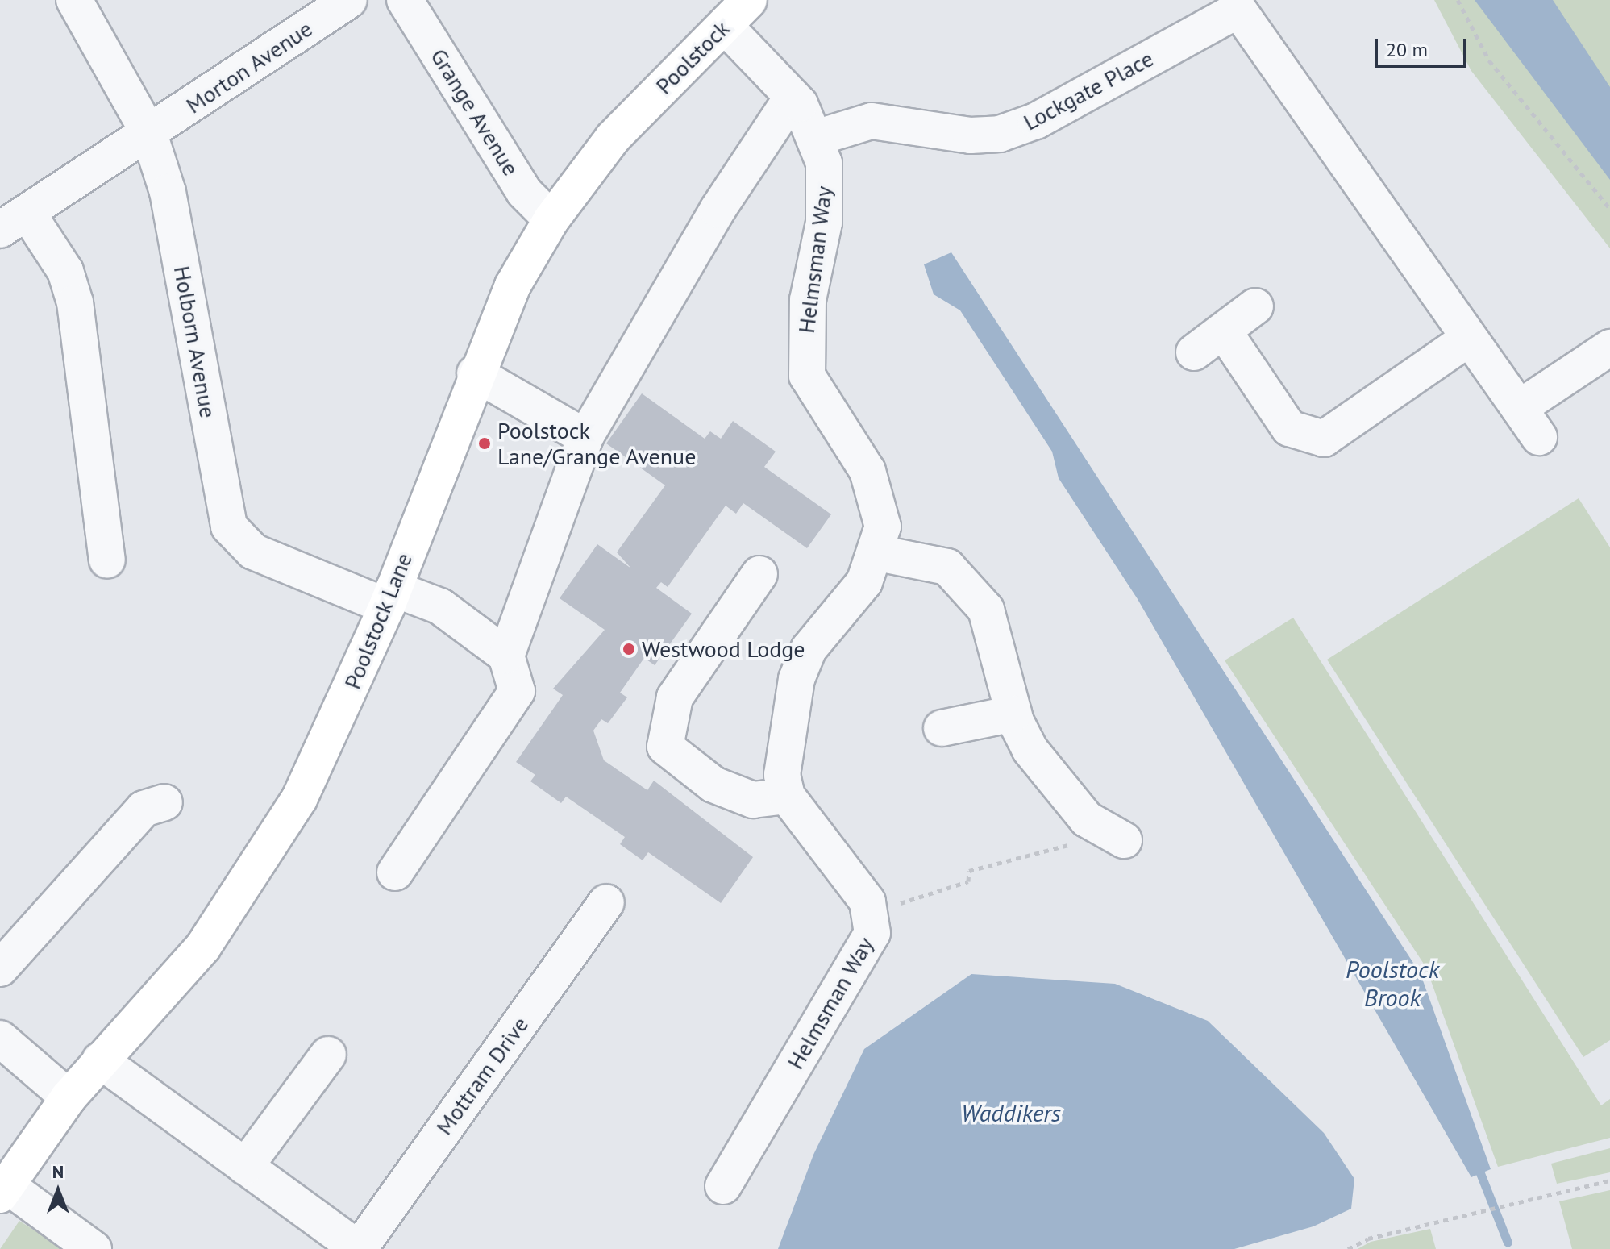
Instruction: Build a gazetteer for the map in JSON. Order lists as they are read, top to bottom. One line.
{"streets":{"main road":["Poolstock","Poolstock Lane"],"street":["Morton Avenue","Lockgate Place","Grange Avenue","Helmsman Way","Holborn Avenue","Mottram Drive"]},"crossings":[["Poolstock","Helmsman Way"],["Poolstock","Poolstock Lane"],["Morton Avenue","Holborn Avenue"],["Lockgate Place","Helmsman Way"],["Grange Avenue","Poolstock Lane"],["Holborn Avenue","Poolstock Lane"],["Poolstock Lane","Mottram Drive"]],"water":["Poolstock Brook","Waddikers"],"places":["Poolstock Lane/Grange Avenue","Westwood Lodge"],"scale_bar":"20 m","north":"top"}
